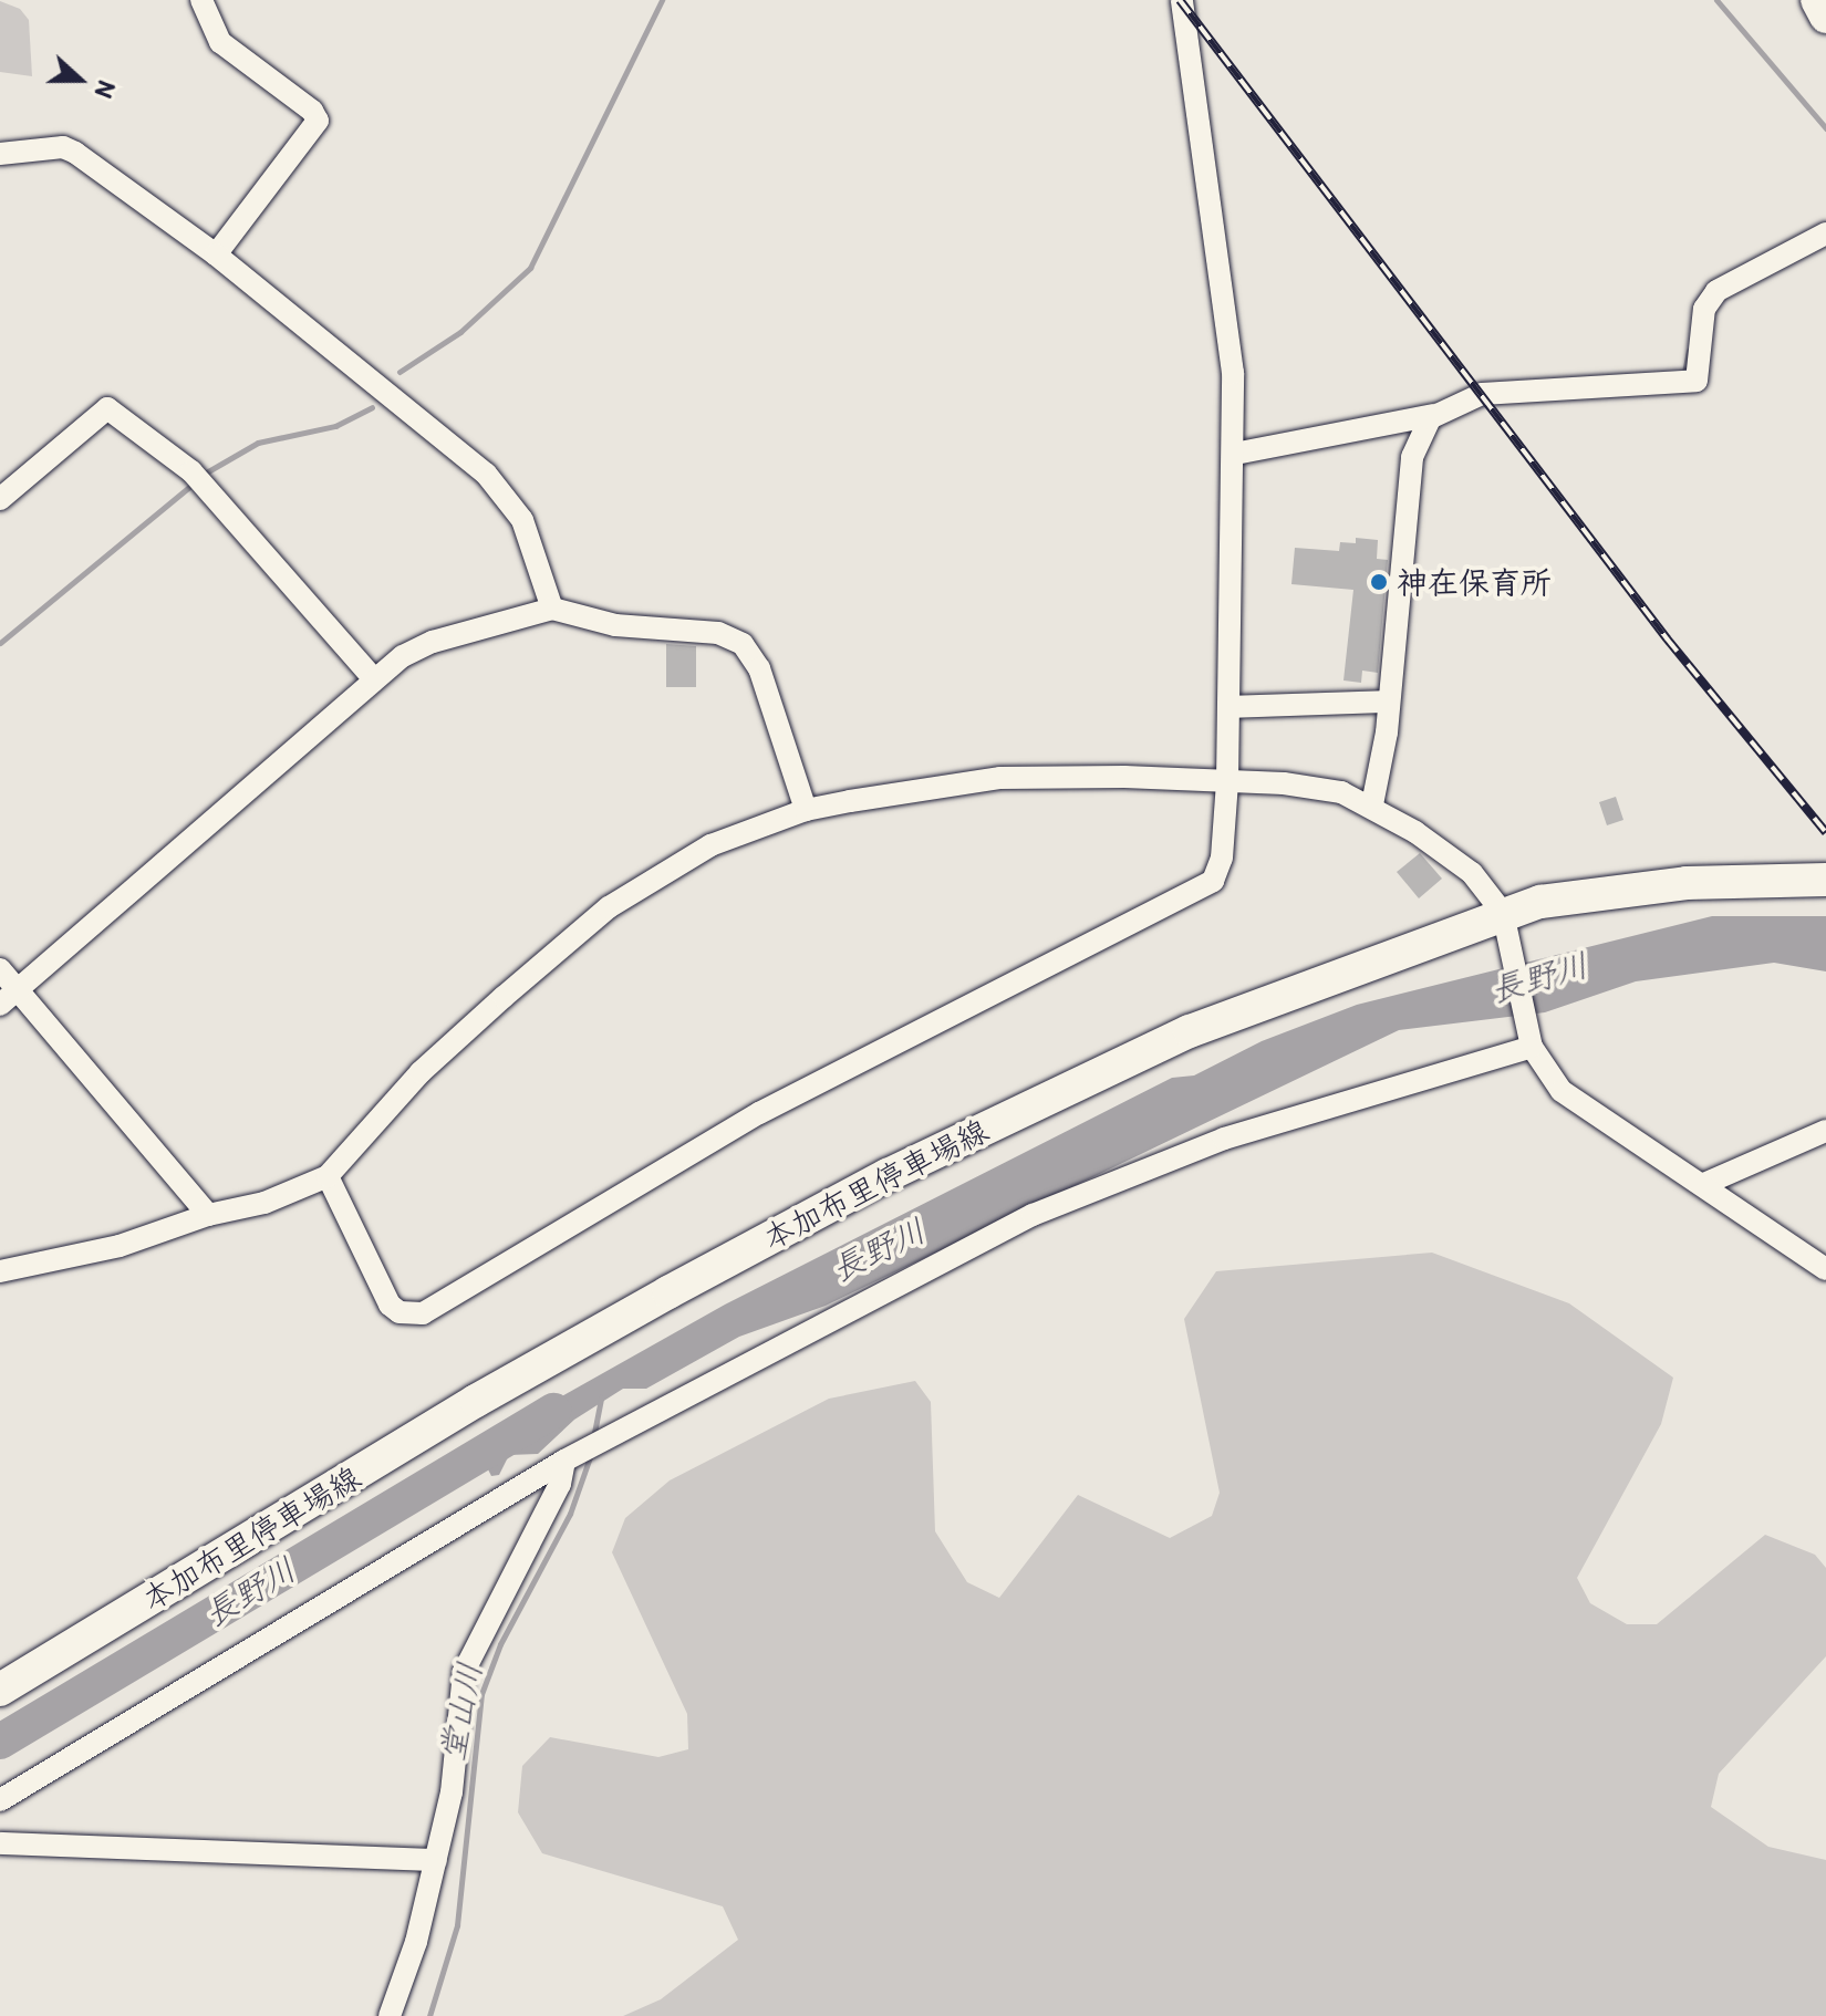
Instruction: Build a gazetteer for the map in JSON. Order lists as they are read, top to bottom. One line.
{"streets":{"main road":["本加布里停車場線"]},"water":["長野川","堂山川"],"places":["神在保育所"],"north":"right"}
